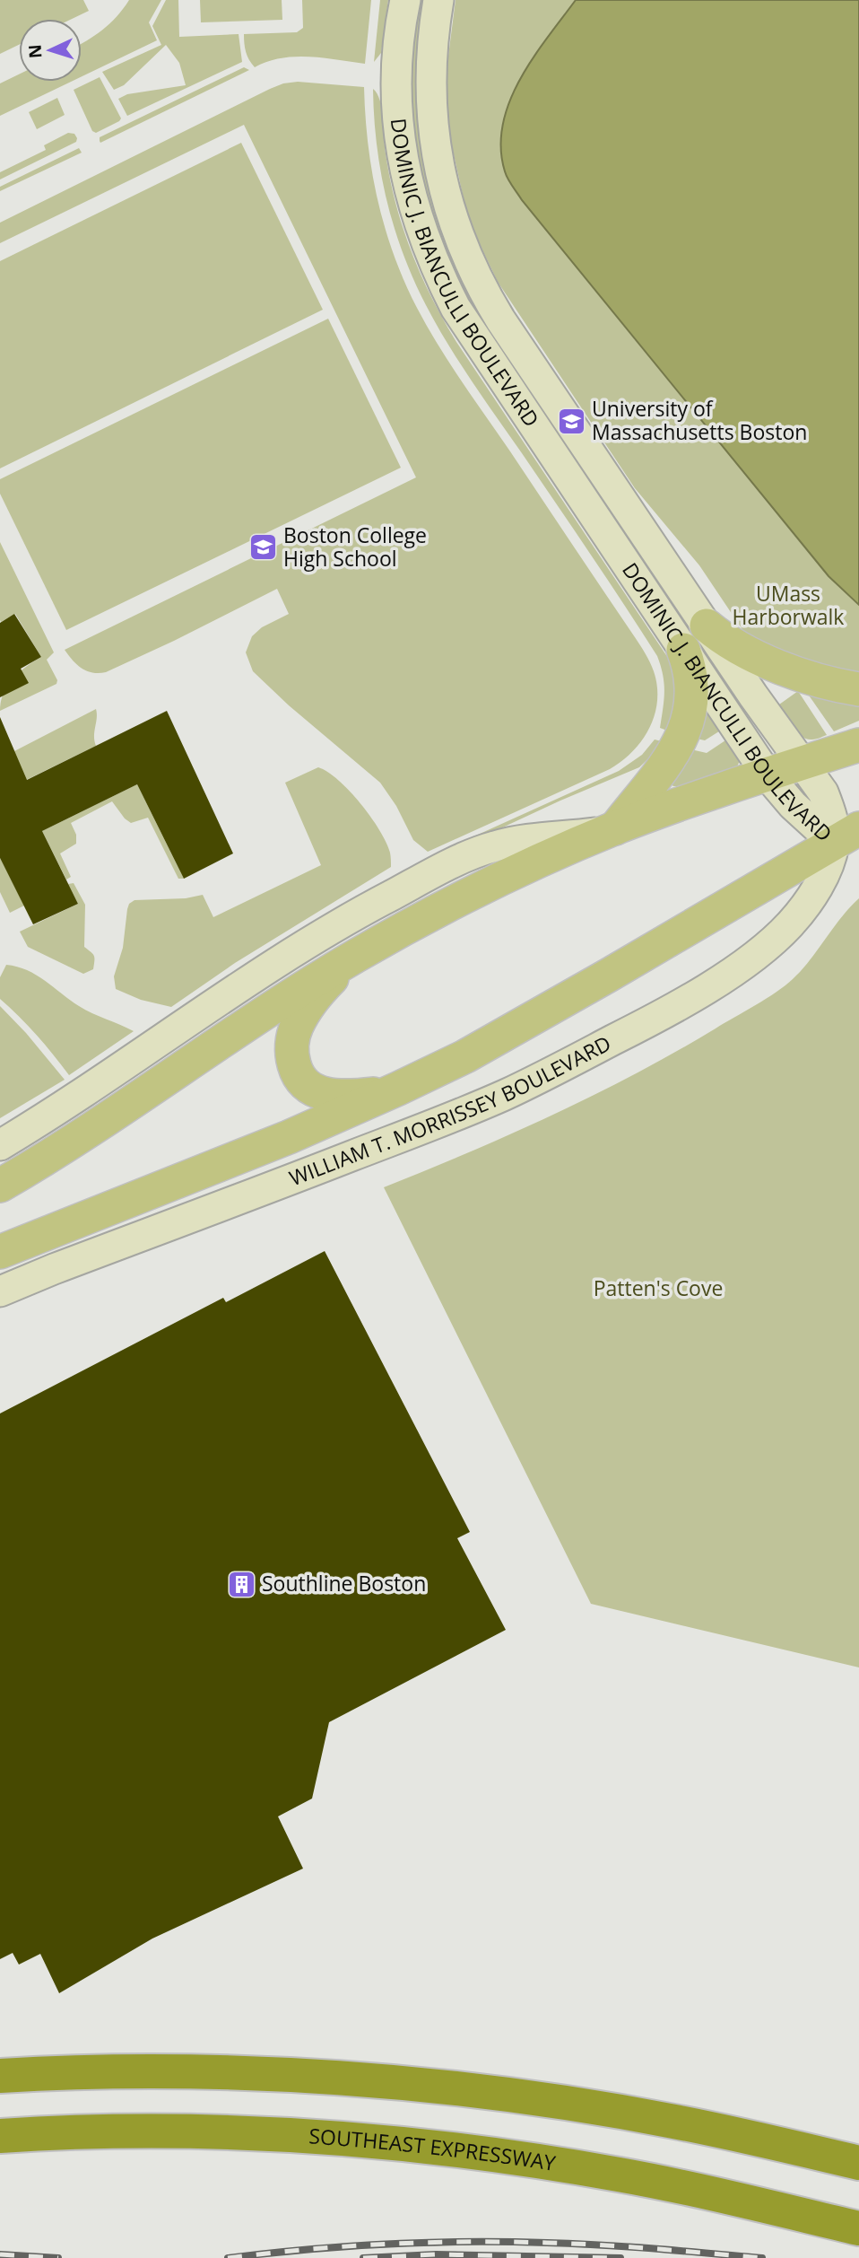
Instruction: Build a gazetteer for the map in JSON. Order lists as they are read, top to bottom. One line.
{"streets":{"highway":["SOUTHEAST EXPRESSWAY"],"main road":["WILLIAM T. MORRISSEY BOULEVARD"],"street":["DOMINIC J. BIANCULLI BOULEVARD"]},"crossings":[["DOMINIC J. BIANCULLI BOULEVARD","WILLIAM T. MORRISSEY BOULEVARD"]],"parks":["UMass Harborwalk","Patten's Cove"],"places":{"school or university":["University of Massachusetts Boston","Boston College High School"],"building":["Southline Boston"]},"north":"left"}
